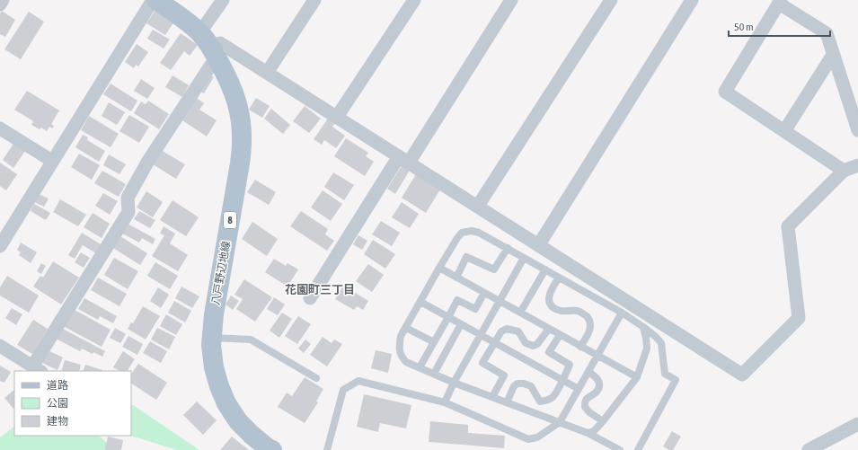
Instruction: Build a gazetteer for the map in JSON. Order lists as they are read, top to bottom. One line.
{"streets":{"main road":["8","八戸野辺地線"]},"districts":["花園町三丁目"],"legend":["道路","公園","建物"],"scale_bar":"50 m"}
